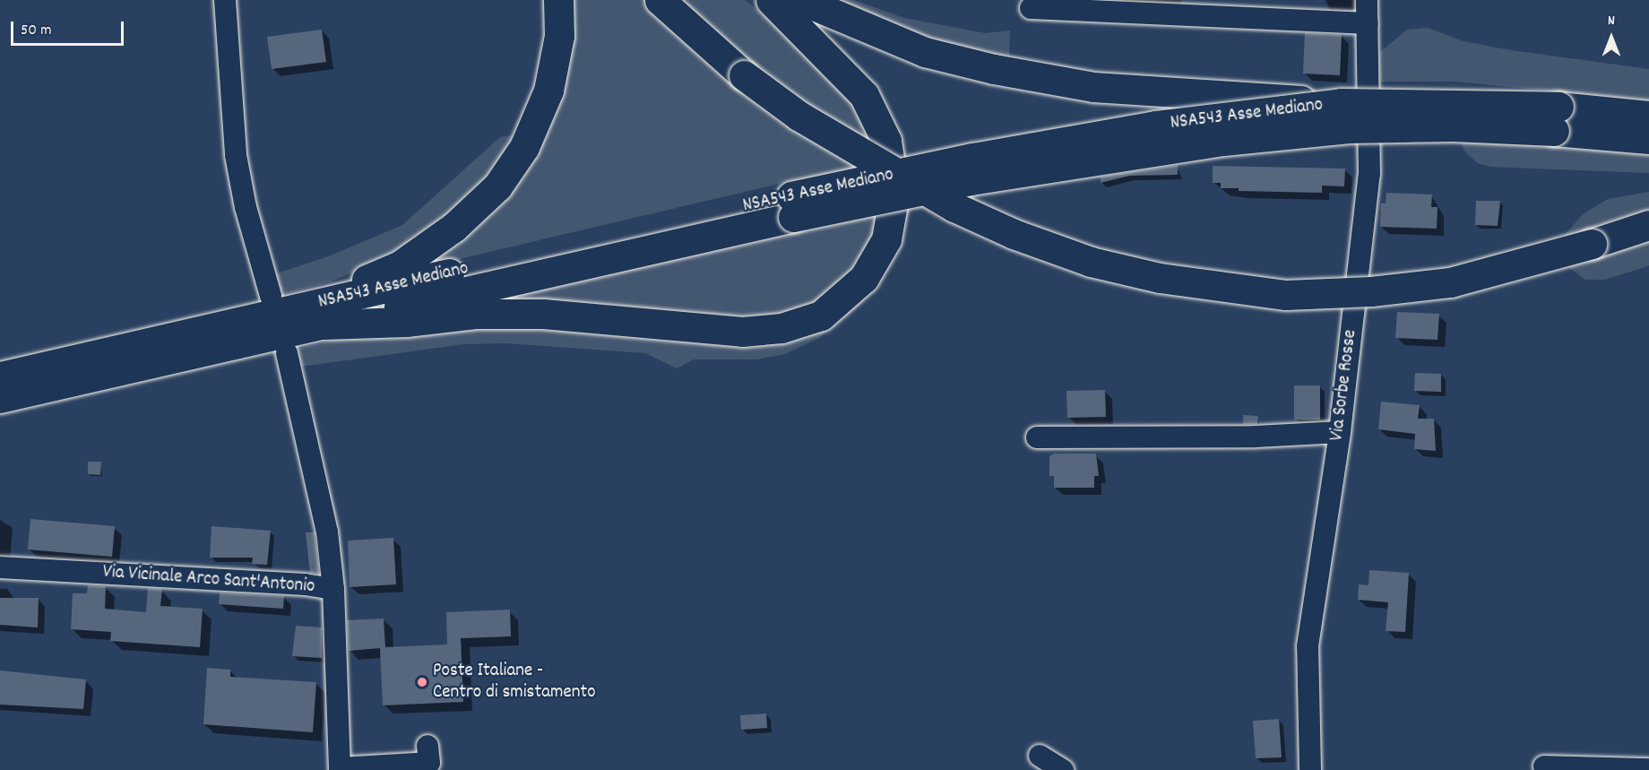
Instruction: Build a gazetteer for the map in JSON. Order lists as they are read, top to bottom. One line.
{"streets":{"highway":["NSA543 Asse Mediano"],"street":["Via Sorbe Rosse","Via Vicinale Arco Sant'Antonio"]},"places":["Poste Italiane - Centro di smistamento"],"scale_bar":"50 m","north":"top"}
